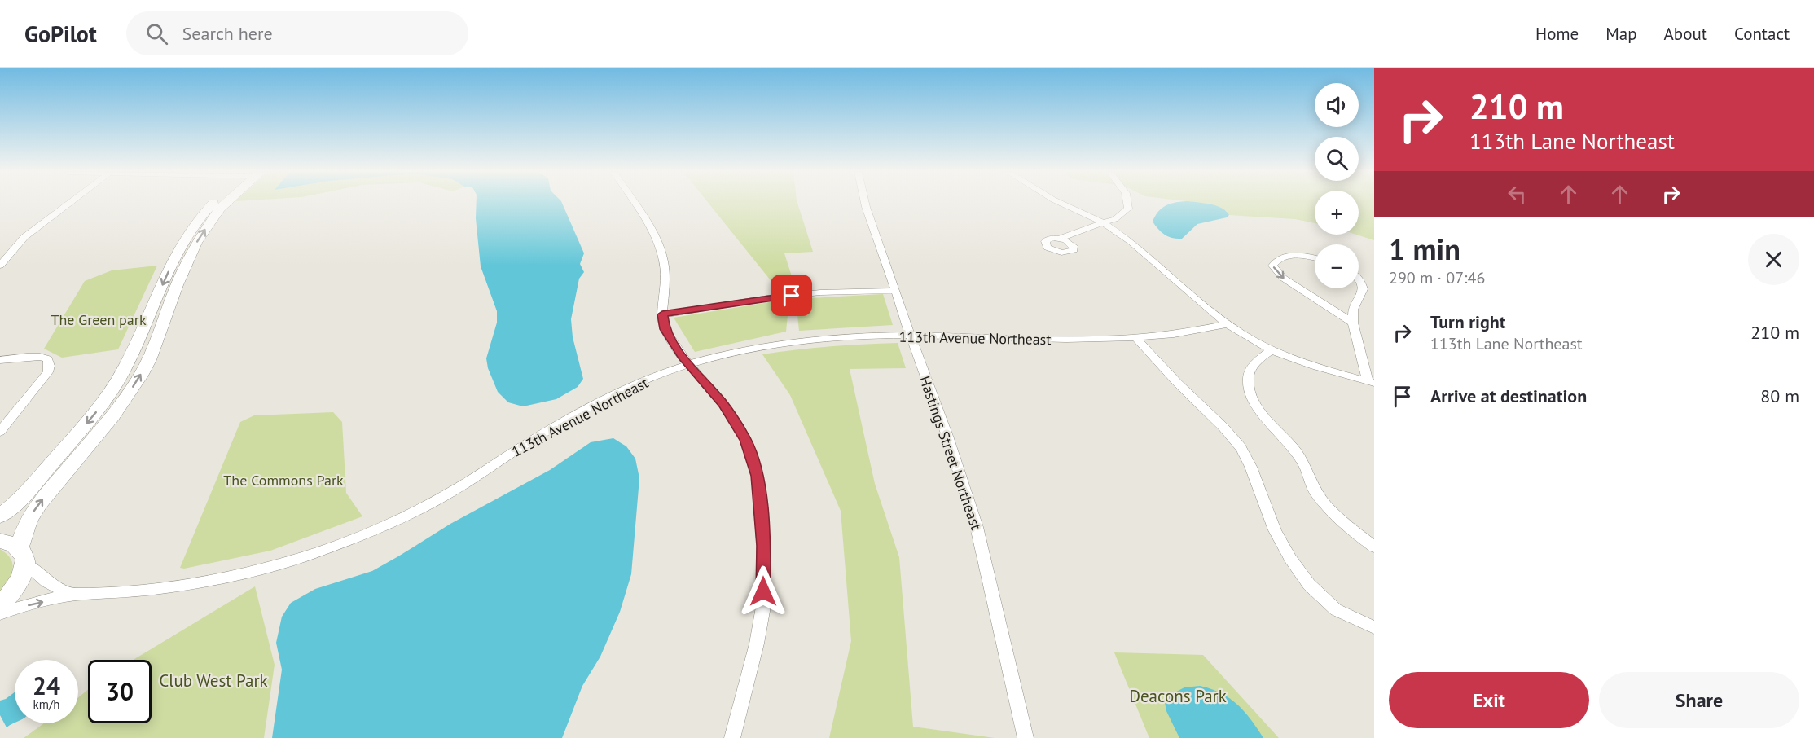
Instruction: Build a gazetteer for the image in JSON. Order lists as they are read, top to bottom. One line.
{"streets":{"street":["113th Avenue Northeast","Hastings Street Northeast"]},"crossings":[["113th Avenue Northeast","Hastings Street Northeast"]],"parks":["The Green park","The Commons Park","Club West Park","Deacons Park"],"page":{"header":"GoPilot","search":"Search here","nav":["Home","Map","About","Contact"],"turn":["210 m","113th Lane Northeast"],"map_buttons":["+","−"],"heading":["1 min","290 m · 07:46"],"list":[{"name":"Turn right","note":"113th Lane Northeast","value":"210 m"},{"name":"Arrive at destination","value":"80 m"}],"speed":"24 km/h","limit":"30","buttons":["Exit","Share"]}}
